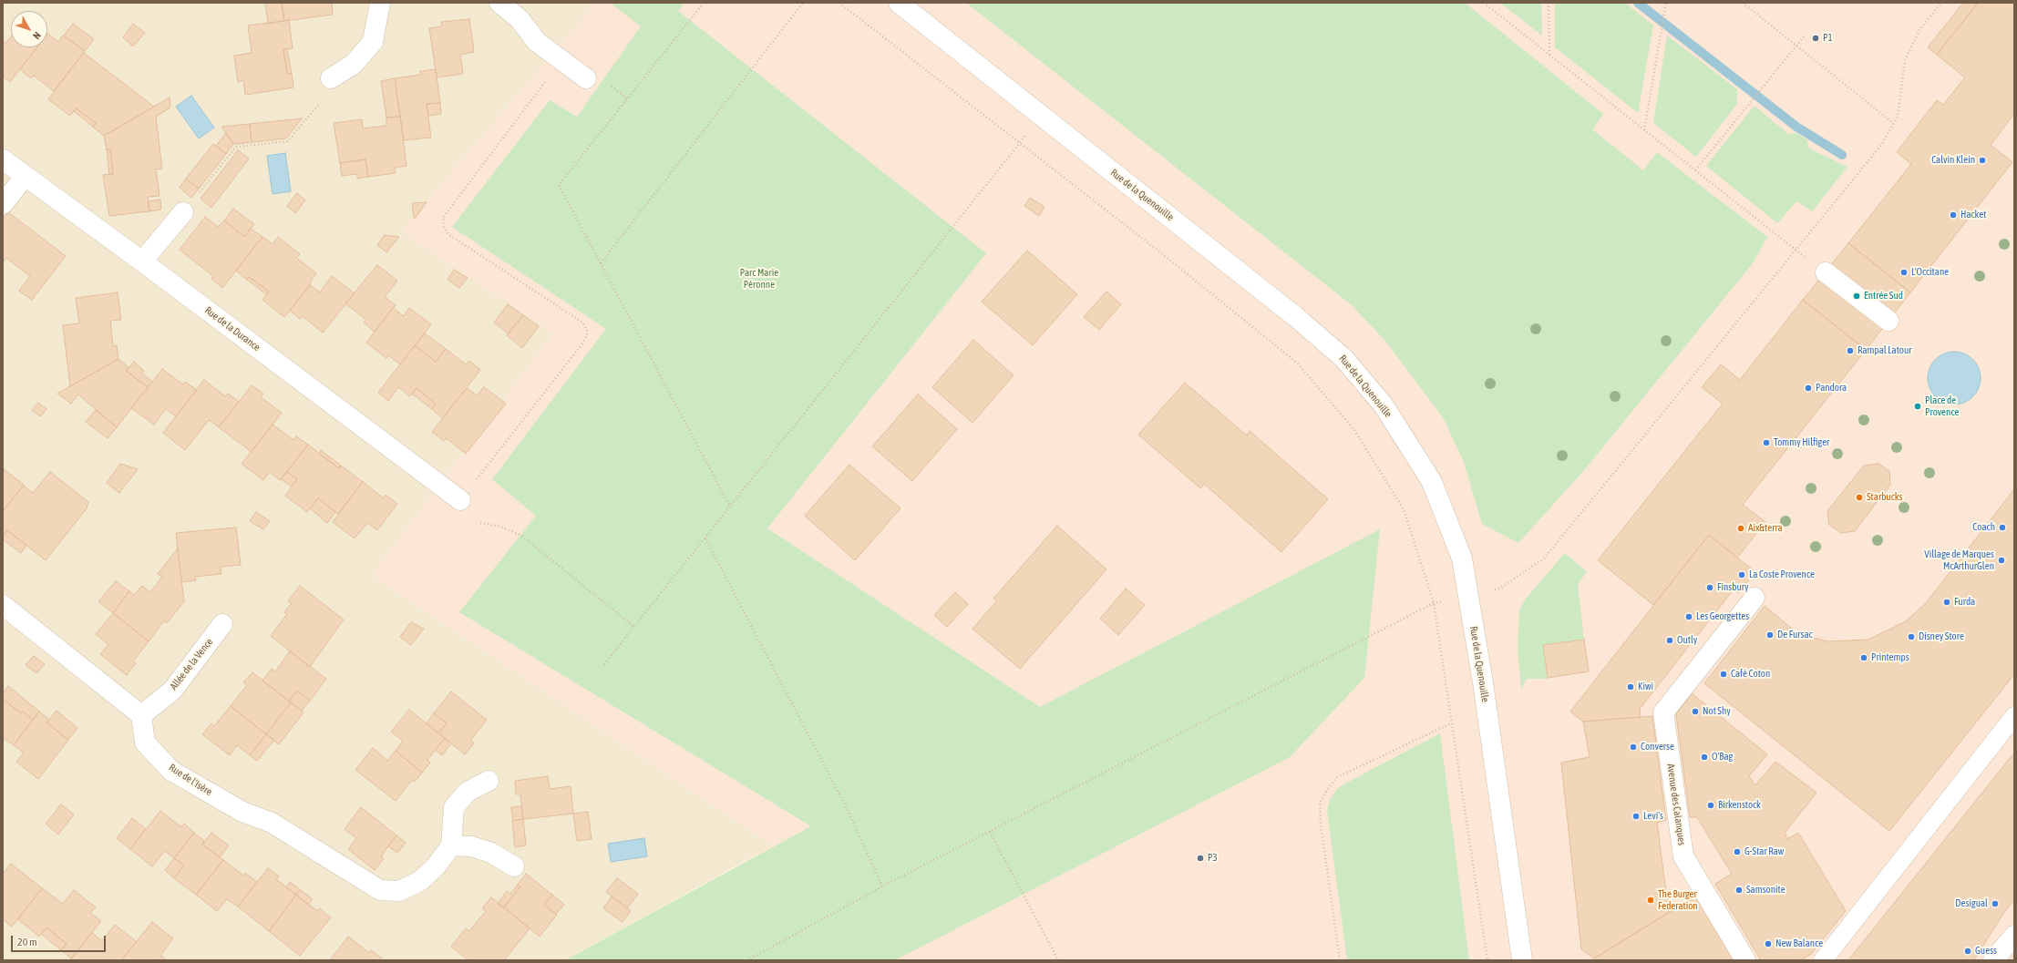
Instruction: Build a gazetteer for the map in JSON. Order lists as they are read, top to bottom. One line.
{"streets":{"street":["Rue de la Quenouille","Rue de la Durance","Allée de la Vence","Rue de l'Isère","Avenue des Calanques"]},"crossings":[["Allée de la Vence","Rue de l'Isère"]],"parks":["Parc Marie Péronne"],"places":["P1","Calvin Klein","Hacket","L'Occitane","Entrée Sud","Rampal Latour","Pandora","Place de Provence","Tommy Hilfiger","Starbucks","Coach","Aix&terra","Village de Marques McArthurGlen","La Coste Provence","Finsbury","Furda","Les Georgettes","De Fursac","Disney Store","Outly","Printemps","Café Coton","Kiwi","Not Shy","Converse","O'Bag","Birkenstock","Levi's","G-Star Raw","P3","Samsonite","The Burger Federation","Desigual","New Balance","Guess"],"scale_bar":"20 m","north":"bottom right"}
